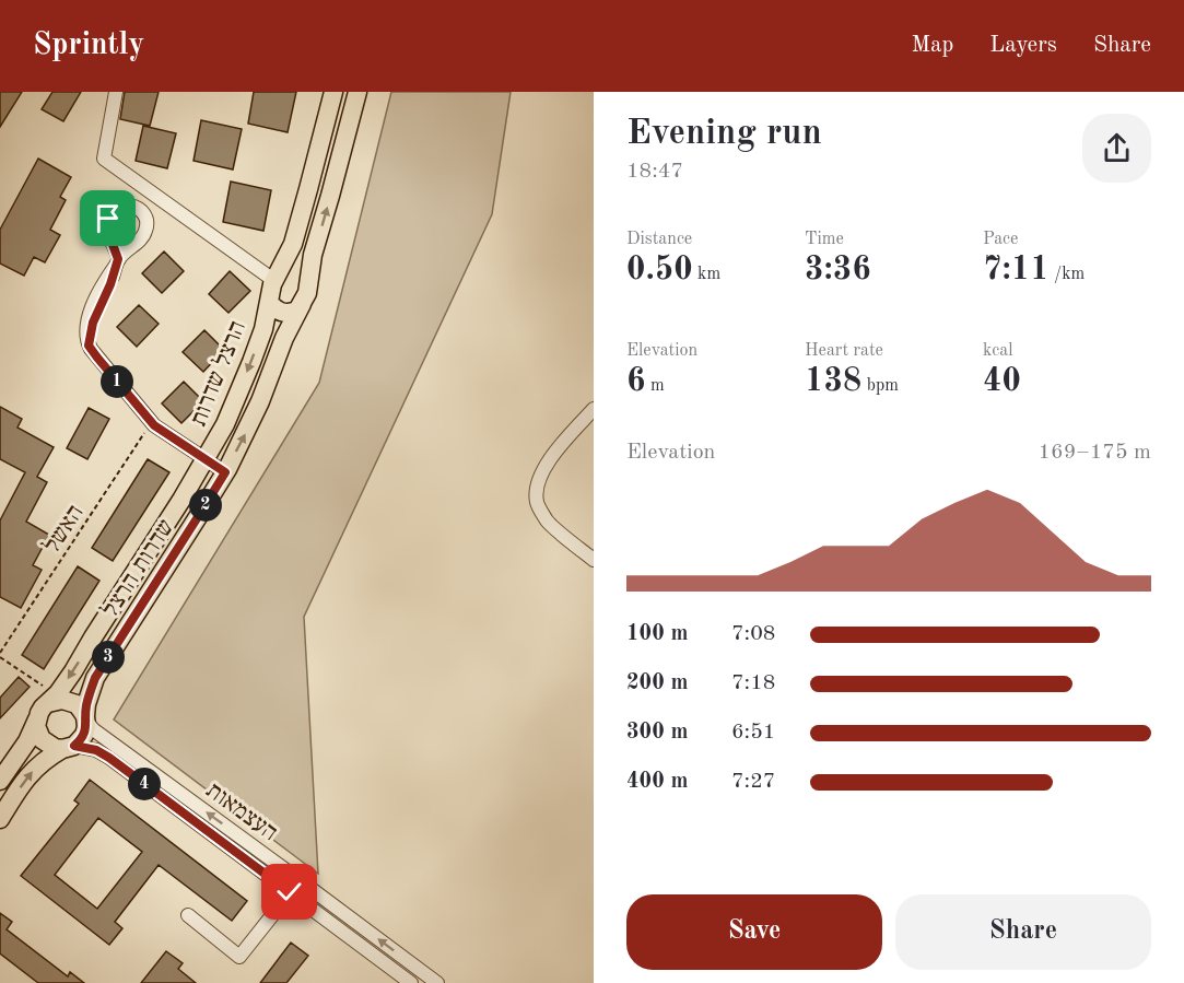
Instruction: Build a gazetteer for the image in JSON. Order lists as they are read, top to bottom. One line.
{"streets":{"main road":["הרצל שדרות","שדרות הרצל"],"street":["העצמאות"],"path":["האשל"]},"crossings":[["הרצל שדרות","שדרות הרצל"],["האשל","שדרות הרצל"],["האשל","העצמאות"],["שדרות הרצל","העצמאות"]],"one_way":["הרצל שדרות"],"page":{"header":"Sprintly","nav":["Map","Layers","Share"],"heading":["Evening run","18:47"],"stats":[["Distance","0.50 km"],["Time","3:36"],["Pace","7:11 /km"],["Elevation","6 m"],["Heart rate","138 bpm"],["kcal","40"]],"pins":["1","2","3","4"],"chart":["Elevation","169–175 m"],"list":[{"name":"100 m","note":"7:08"},{"name":"200 m","note":"7:18"},{"name":"300 m","note":"6:51"},{"name":"400 m","note":"7:27"}],"buttons":["Save","Share"]}}
